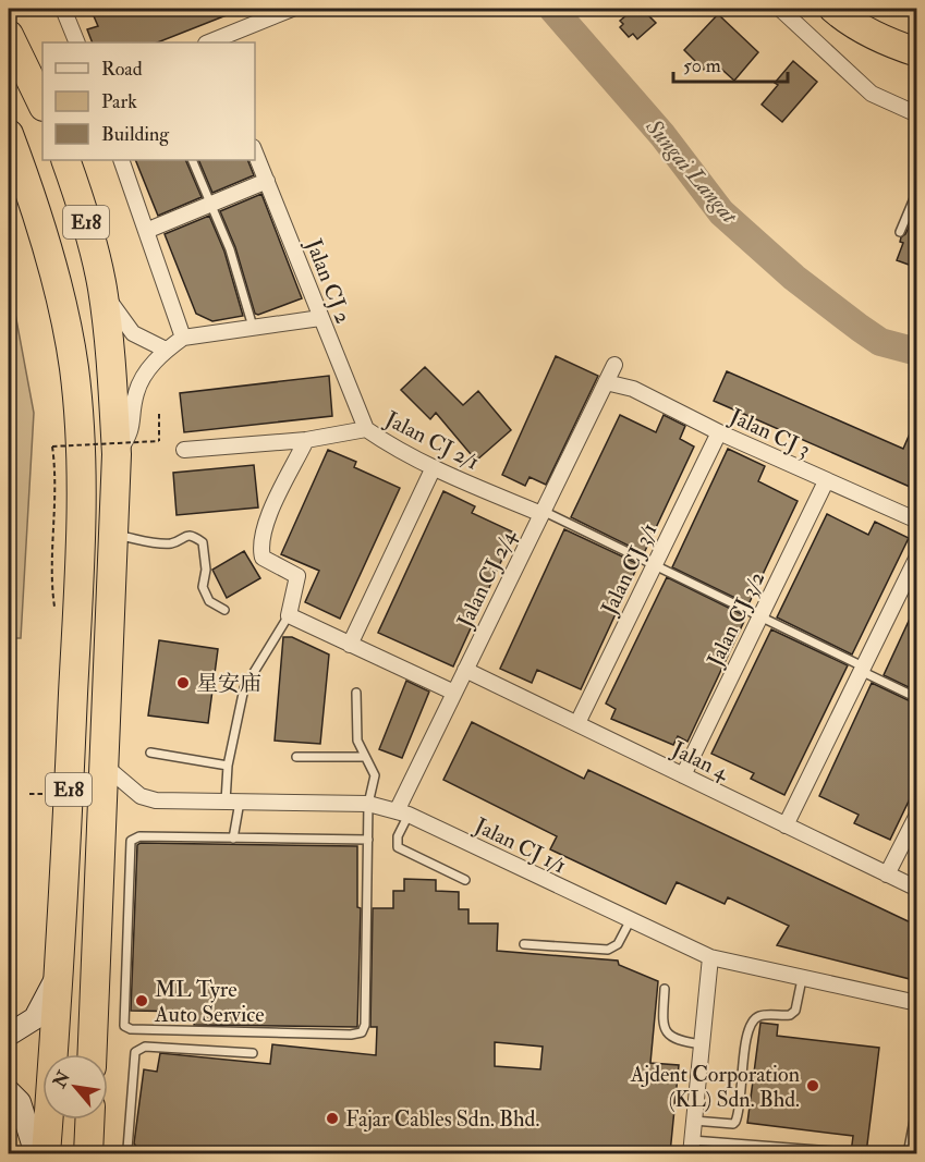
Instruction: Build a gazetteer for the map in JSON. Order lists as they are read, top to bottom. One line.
{"streets":{"highway":["E18"],"street":["Jalan CJ 2","Jalan CJ 3","Jalan CJ 2/1","Jalan CJ 3/1","Jalan CJ 2/4","Jalan CJ 3/2","Jalan 4","Jalan CJ 1/1"]},"crossings":[["E18","Jalan CJ 1/1"],["Jalan CJ 2","Jalan CJ 2/1"],["Jalan CJ 3","Jalan CJ 3/1"],["Jalan CJ 3","Jalan CJ 2/4"],["Jalan CJ 3","Jalan CJ 3/2"],["Jalan CJ 2/1","Jalan CJ 2/4"],["Jalan CJ 3/1","Jalan 4"],["Jalan CJ 2/4","Jalan 4"],["Jalan CJ 2/4","Jalan CJ 1/1"],["Jalan CJ 3/2","Jalan 4"]],"water":["Sungai Langat"],"places":["星安庙","ML Tyre Auto Service","Ajdent Corporation (KL) Sdn. Bhd.","Fajar Cables Sdn. Bhd."],"legend":["Road","Park","Building"],"scale_bar":"50 m","north":"top left"}
